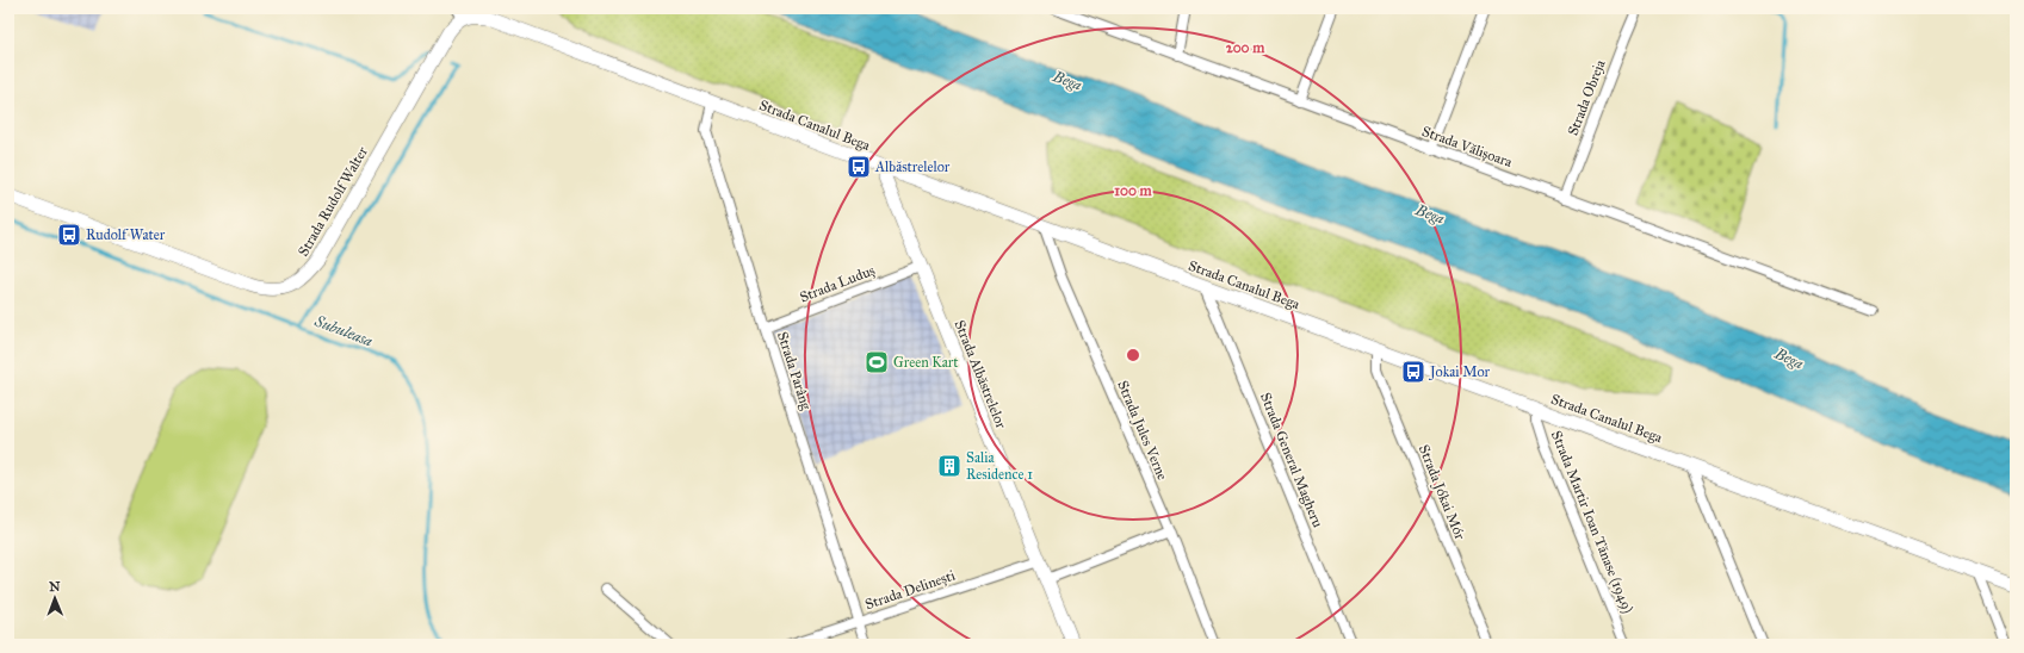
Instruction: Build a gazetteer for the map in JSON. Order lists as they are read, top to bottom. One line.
{"streets":{"street":["Strada Obreja","Strada Canalul Bega","Strada Vălișoara","Strada Rudolf Walter","Strada Luduș","Strada Parâng","Strada Albăstrelelor","Strada Jules Verne","Strada General Magheru","Strada Jókai Mór","Strada Martir Ioan Tănase (1949)","Strada Delinești"]},"crossings":[["Strada Obreja","Strada Vălișoara"],["Strada Canalul Bega","Strada Rudolf Walter"],["Strada Canalul Bega","Strada Parâng"],["Strada Canalul Bega","Strada Albăstrelelor"],["Strada Canalul Bega","Strada Jules Verne"],["Strada Canalul Bega","Strada General Magheru"],["Strada Canalul Bega","Strada Jókai Mór"],["Strada Canalul Bega","Strada Martir Ioan Tănase (1949)"],["Strada Luduș","Strada Parâng"],["Strada Luduș","Strada Albăstrelelor"],["Strada Parâng","Strada Delinești"],["Strada Albăstrelelor","Strada Delinești"]],"water":["Bega","Subuleasa"],"places":{"bus stop":["Albăstrelelor","Rudolf Water","Jokai Mor"],"sports":["Green Kart"],"building":["Salia Residence 1"]},"north":"top","rings":["200 m","100 m"]}
